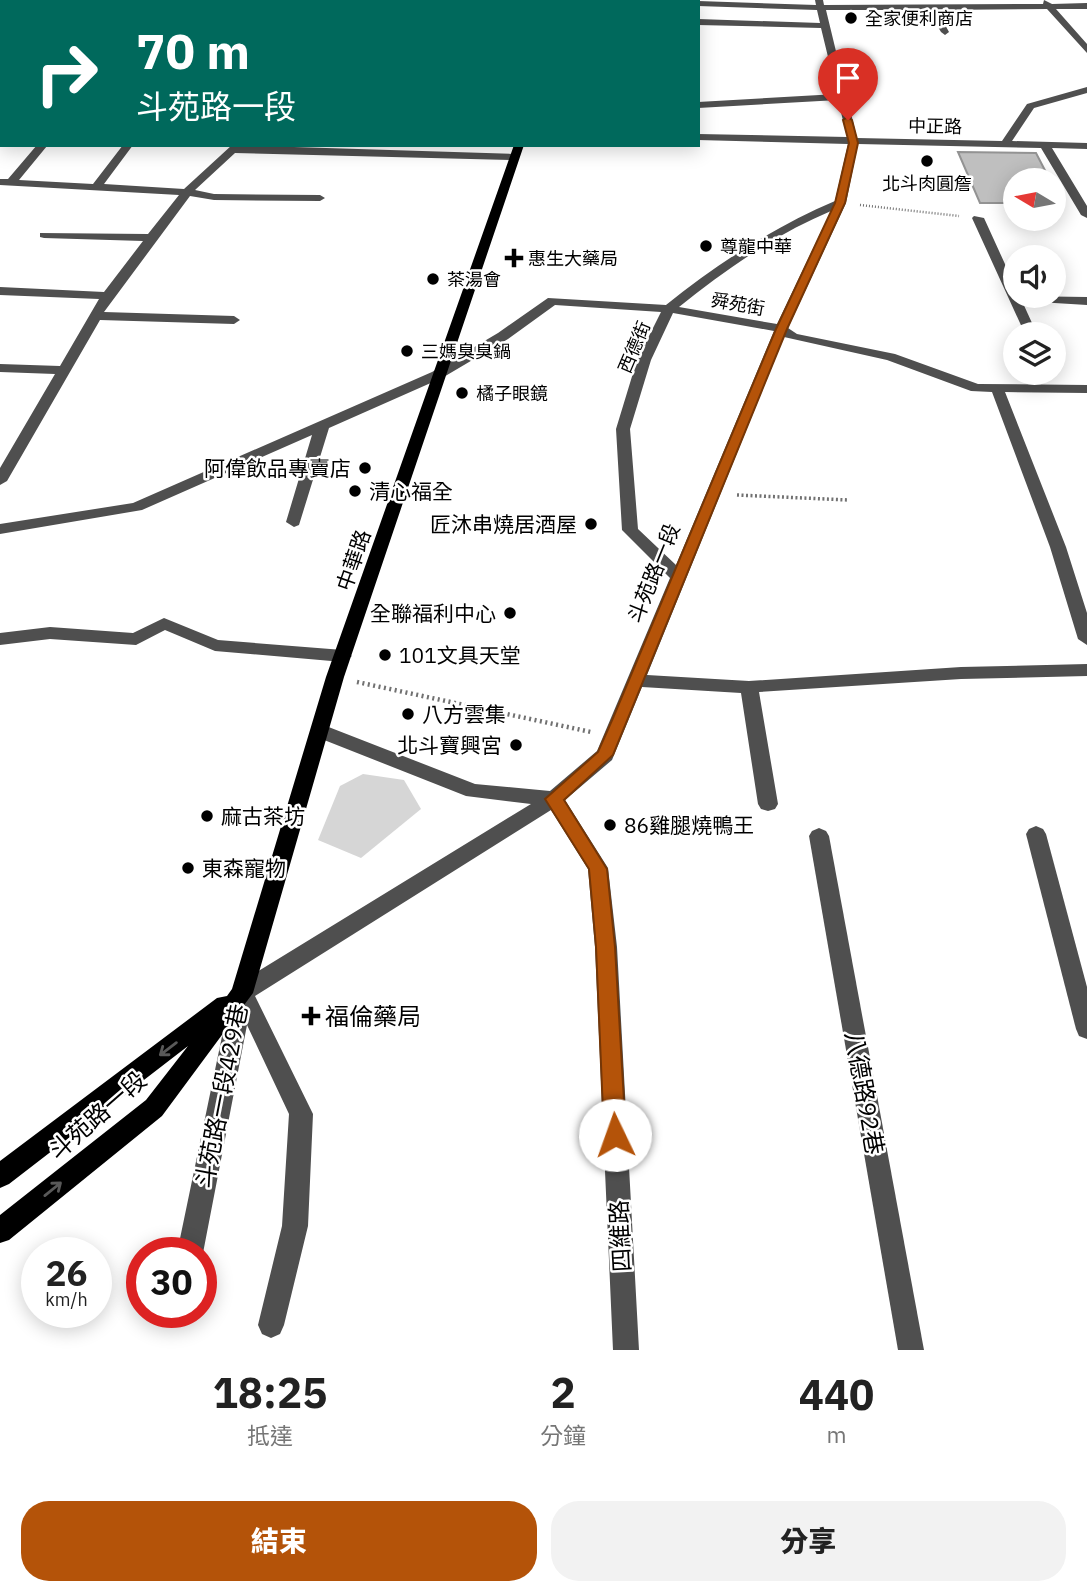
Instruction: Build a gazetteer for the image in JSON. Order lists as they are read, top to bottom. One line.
{"streets":{"main road":["中華路","斗苑路一段"],"street":["中正路","舜苑街","西德街","八德路92巷","斗苑路一段429巷","四維路"]},"crossings":[["中正路","斗苑路一段"],["舜苑街","西德街"],["舜苑街","中華路"],["舜苑街","斗苑路一段"],["西德街","斗苑路一段"],["中華路","斗苑路一段"],["中華路","斗苑路一段429巷"],["斗苑路一段","斗苑路一段429巷"],["斗苑路一段","四維路"]],"places":{"other":["全家便利商店","北斗肉圓詹","尊龍中華","茶湯會","三媽臭臭鍋","橘子眼鏡","阿偉飲品專賣店","清心福全","匠沐串燒居酒屋","全聯福利中心","101文具天堂","八方雲集","北斗寶興宮","麻古茶坊","86雞腿燒鴨王","東森寵物"],"health":["惠生大藥局","福倫藥局"]},"north":"left","page":{"turn":["70 m","斗苑路一段"],"speed":"26 km/h","limit":"30","eta":["18:25","抵達","2","分鐘","440","m"],"buttons":["結束","分享"]}}
